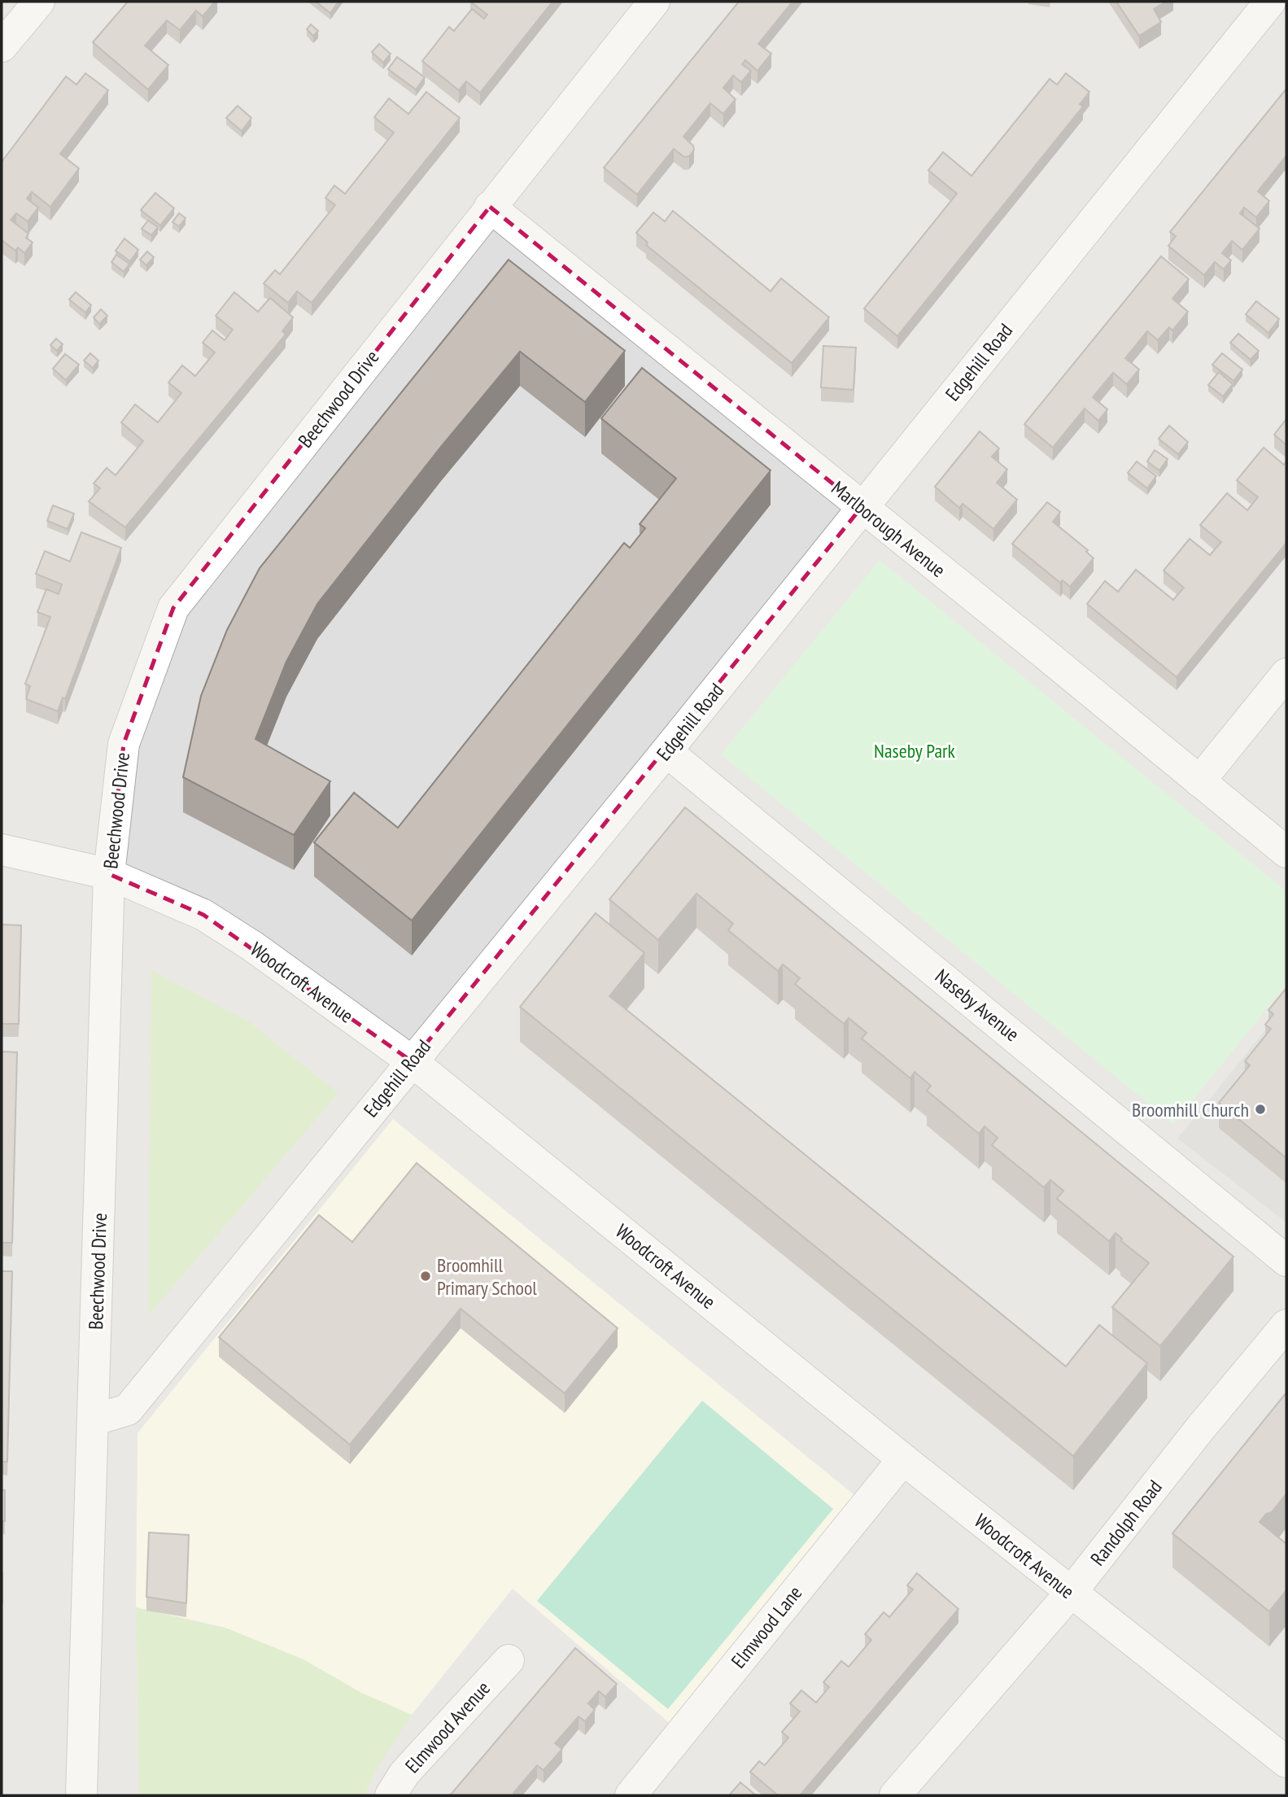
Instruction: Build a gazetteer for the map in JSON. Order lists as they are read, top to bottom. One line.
{"streets":{"street":["Edgehill Road","Beechwood Drive","Marlborough Avenue","Woodcroft Avenue","Naseby Avenue","Randolph Road","Elmwood Lane","Elmwood Avenue"]},"crossings":[["Edgehill Road","Beechwood Drive"],["Edgehill Road","Marlborough Avenue"],["Edgehill Road","Woodcroft Avenue"],["Edgehill Road","Naseby Avenue"],["Beechwood Drive","Marlborough Avenue"],["Beechwood Drive","Woodcroft Avenue"],["Woodcroft Avenue","Randolph Road"],["Woodcroft Avenue","Elmwood Lane"]],"parks":["Naseby Park"],"places":["Broomhill Church","Broomhill Primary School"]}
